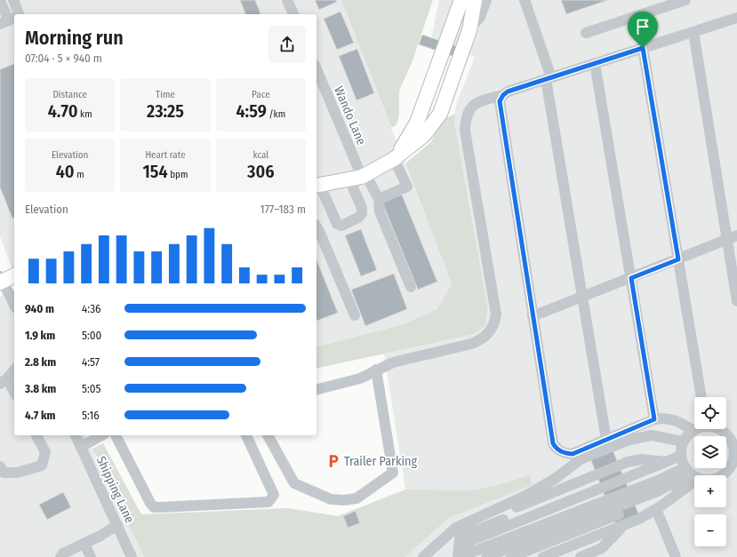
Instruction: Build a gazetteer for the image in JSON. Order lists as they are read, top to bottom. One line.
{"streets":{"street":["Wando Lane","Shipping Lane"]},"places":{"parking":["Trailer Parking"]},"page":{"heading":["Morning run","07:04 · 5 × 940 m"],"stats":[["Distance","4.70 km"],["Time","23:25"],["Pace","4:59 /km"],["Elevation","40 m"],["Heart rate","154 bpm"],["kcal","306"]],"chart":["Elevation","177–183 m"],"list":[{"name":"940 m","note":"4:36"},{"name":"1.9 km","note":"5:00"},{"name":"2.8 km","note":"4:57"},{"name":"3.8 km","note":"5:05"},{"name":"4.7 km","note":"5:16"}],"map_buttons":["+","−"]}}
